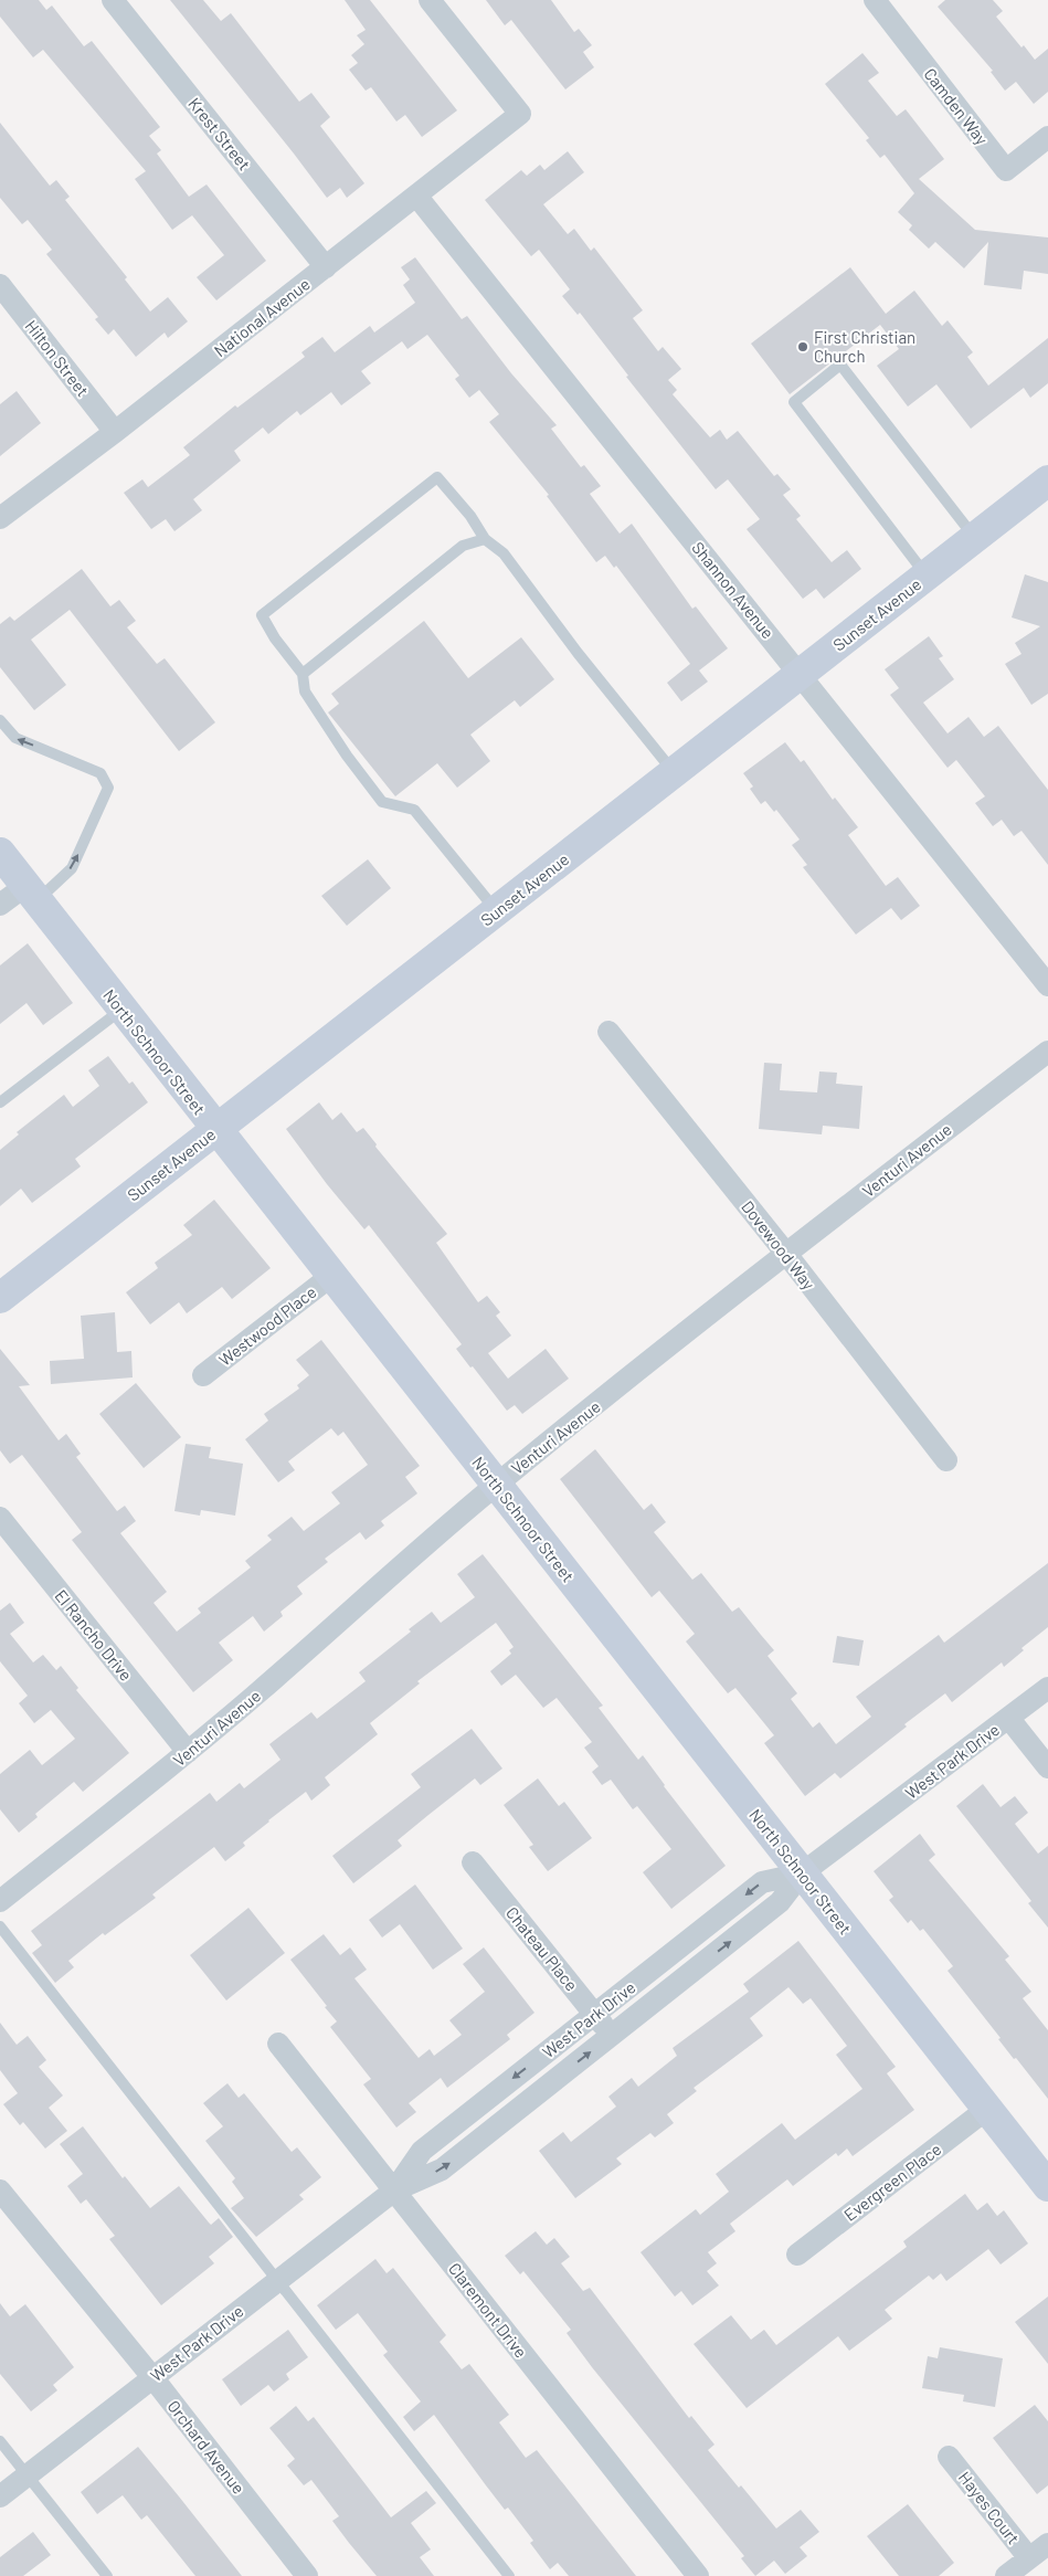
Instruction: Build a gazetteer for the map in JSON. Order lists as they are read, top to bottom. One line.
{"streets":{"street":["Camden Way","Krest Street","National Avenue","Hilton Street","Shannon Avenue","Sunset Avenue","North Schnoor Street","Venturi Avenue","Dovewood Way","Westwood Place","El Rancho Drive","West Park Drive","Chateau Place","Evergreen Place","Claremont Drive","Orchard Avenue","Hayes Court"]},"crossings":[["Krest Street","National Avenue"],["National Avenue","Hilton Street"],["National Avenue","Shannon Avenue"],["Shannon Avenue","Sunset Avenue"],["Sunset Avenue","North Schnoor Street"],["North Schnoor Street","Venturi Avenue"],["North Schnoor Street","Westwood Place"],["North Schnoor Street","West Park Drive"],["North Schnoor Street","Evergreen Place"],["Venturi Avenue","Dovewood Way"],["Venturi Avenue","El Rancho Drive"],["West Park Drive","Chateau Place"],["West Park Drive","Claremont Drive"],["West Park Drive","Orchard Avenue"]],"places":["First Christian Church"]}
